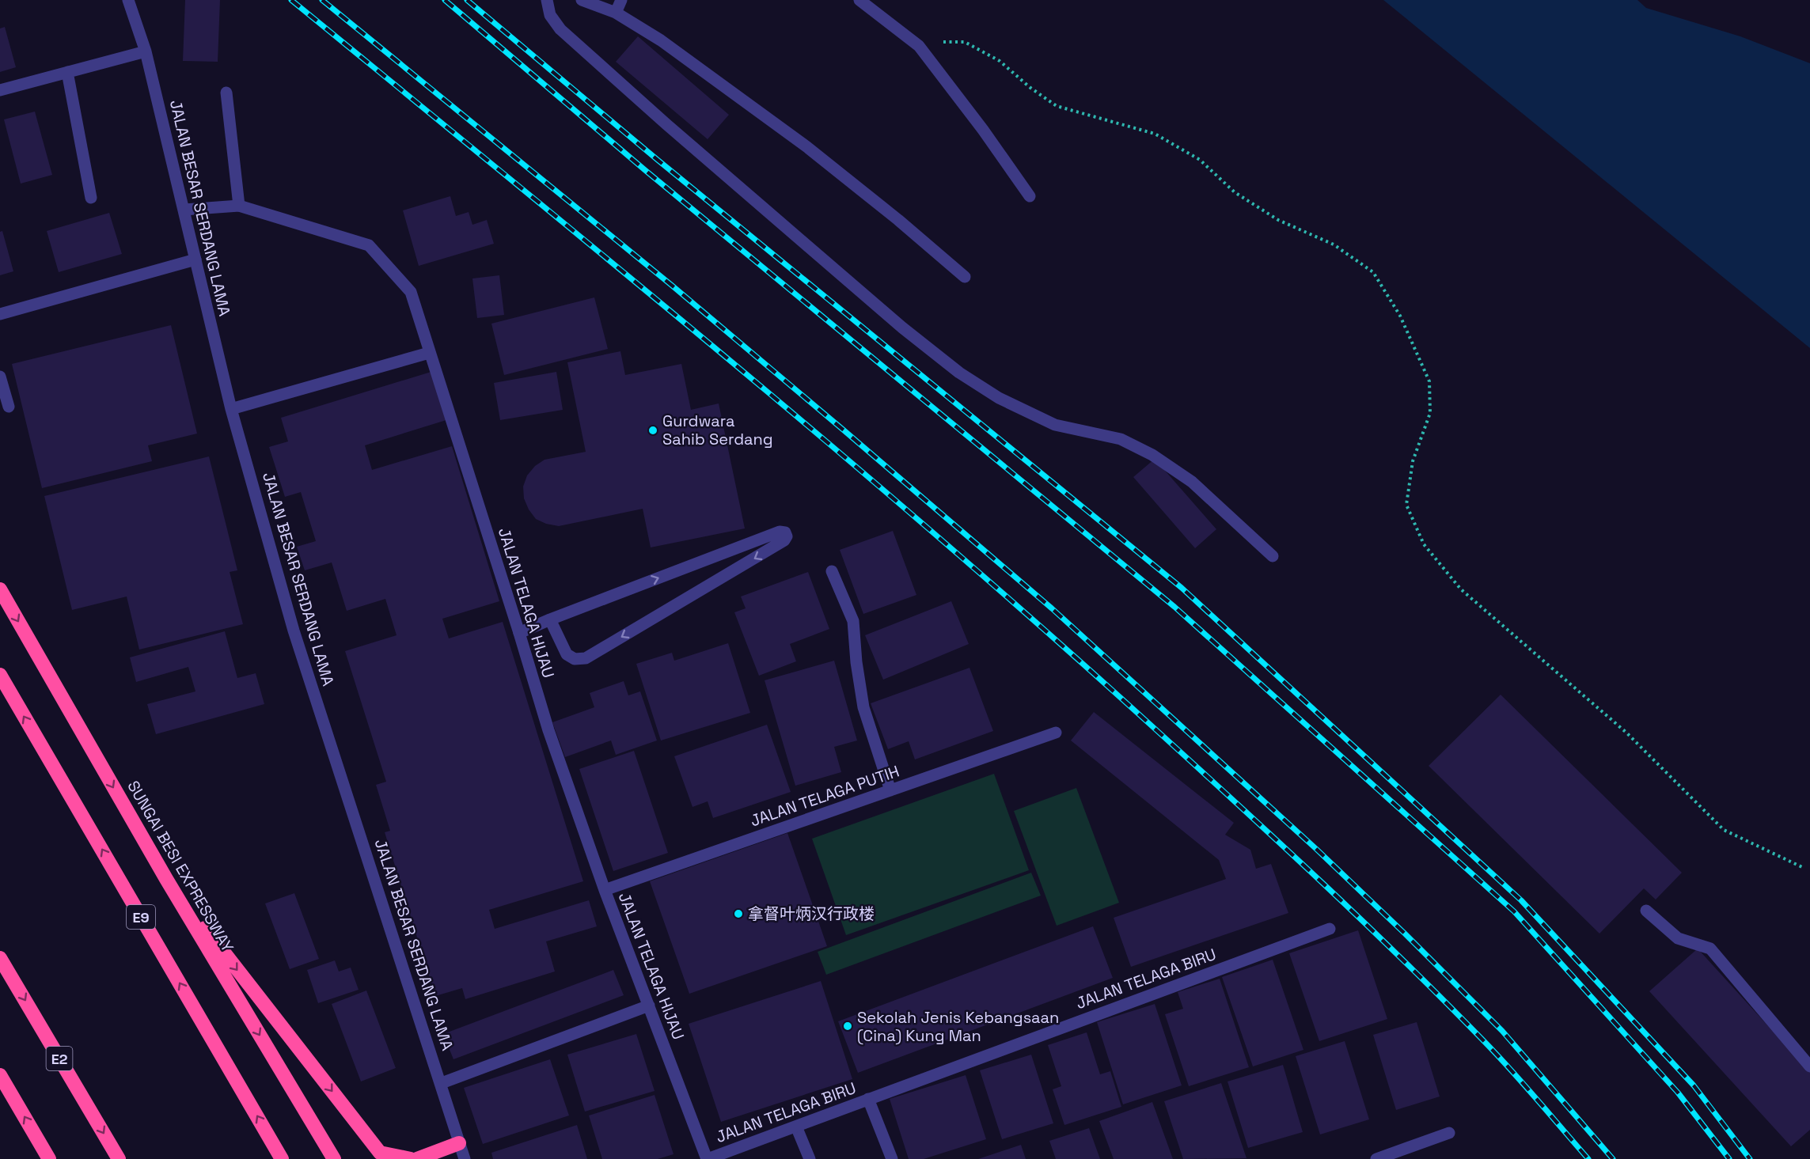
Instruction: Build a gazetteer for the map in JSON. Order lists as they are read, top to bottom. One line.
{"streets":{"highway":["SUNGAI BESI EXPRESSWAY","E9","E2"],"street":["JALAN BESAR SERDANG LAMA","JALAN TELAGA HIJAU","JALAN TELAGA PUTIH","JALAN TELAGA BIRU"]},"crossings":[["JALAN BESAR SERDANG LAMA","JALAN TELAGA HIJAU"],["JALAN TELAGA HIJAU","JALAN TELAGA PUTIH"],["JALAN TELAGA HIJAU","JALAN TELAGA BIRU"]],"places":["Gurdwara Sahib Serdang","拿督叶炳汉行政楼","Sekolah Jenis Kebangsaan (Cina) Kung Man"]}
